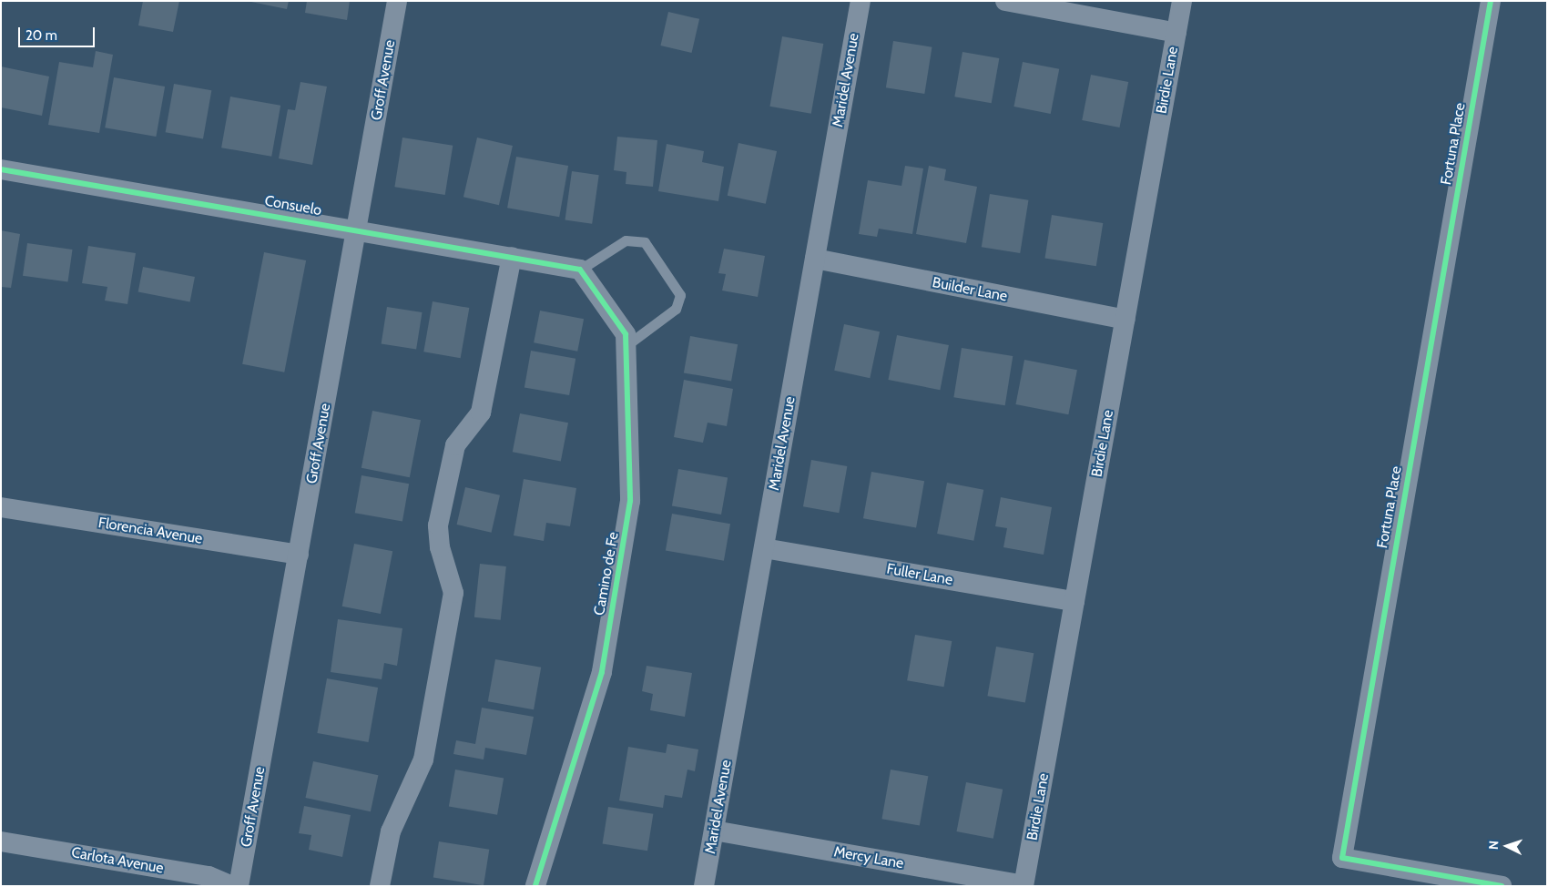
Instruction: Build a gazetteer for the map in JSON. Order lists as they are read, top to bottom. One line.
{"streets":{"street":["Groff Avenue","Maridel Avenue","Birdie Lane","Fortuna Place","Consuelo","Builder Lane","Florencia Avenue","Camino de Fe","Fuller Lane","Mercy Lane","Carlota Avenue"]},"crossings":[["Groff Avenue","Consuelo"],["Groff Avenue","Florencia Avenue"],["Maridel Avenue","Builder Lane"],["Maridel Avenue","Fuller Lane"],["Maridel Avenue","Mercy Lane"],["Birdie Lane","Builder Lane"],["Birdie Lane","Fuller Lane"],["Birdie Lane","Mercy Lane"],["Consuelo","Camino de Fe"]],"scale_bar":"20 m","north":"left"}
